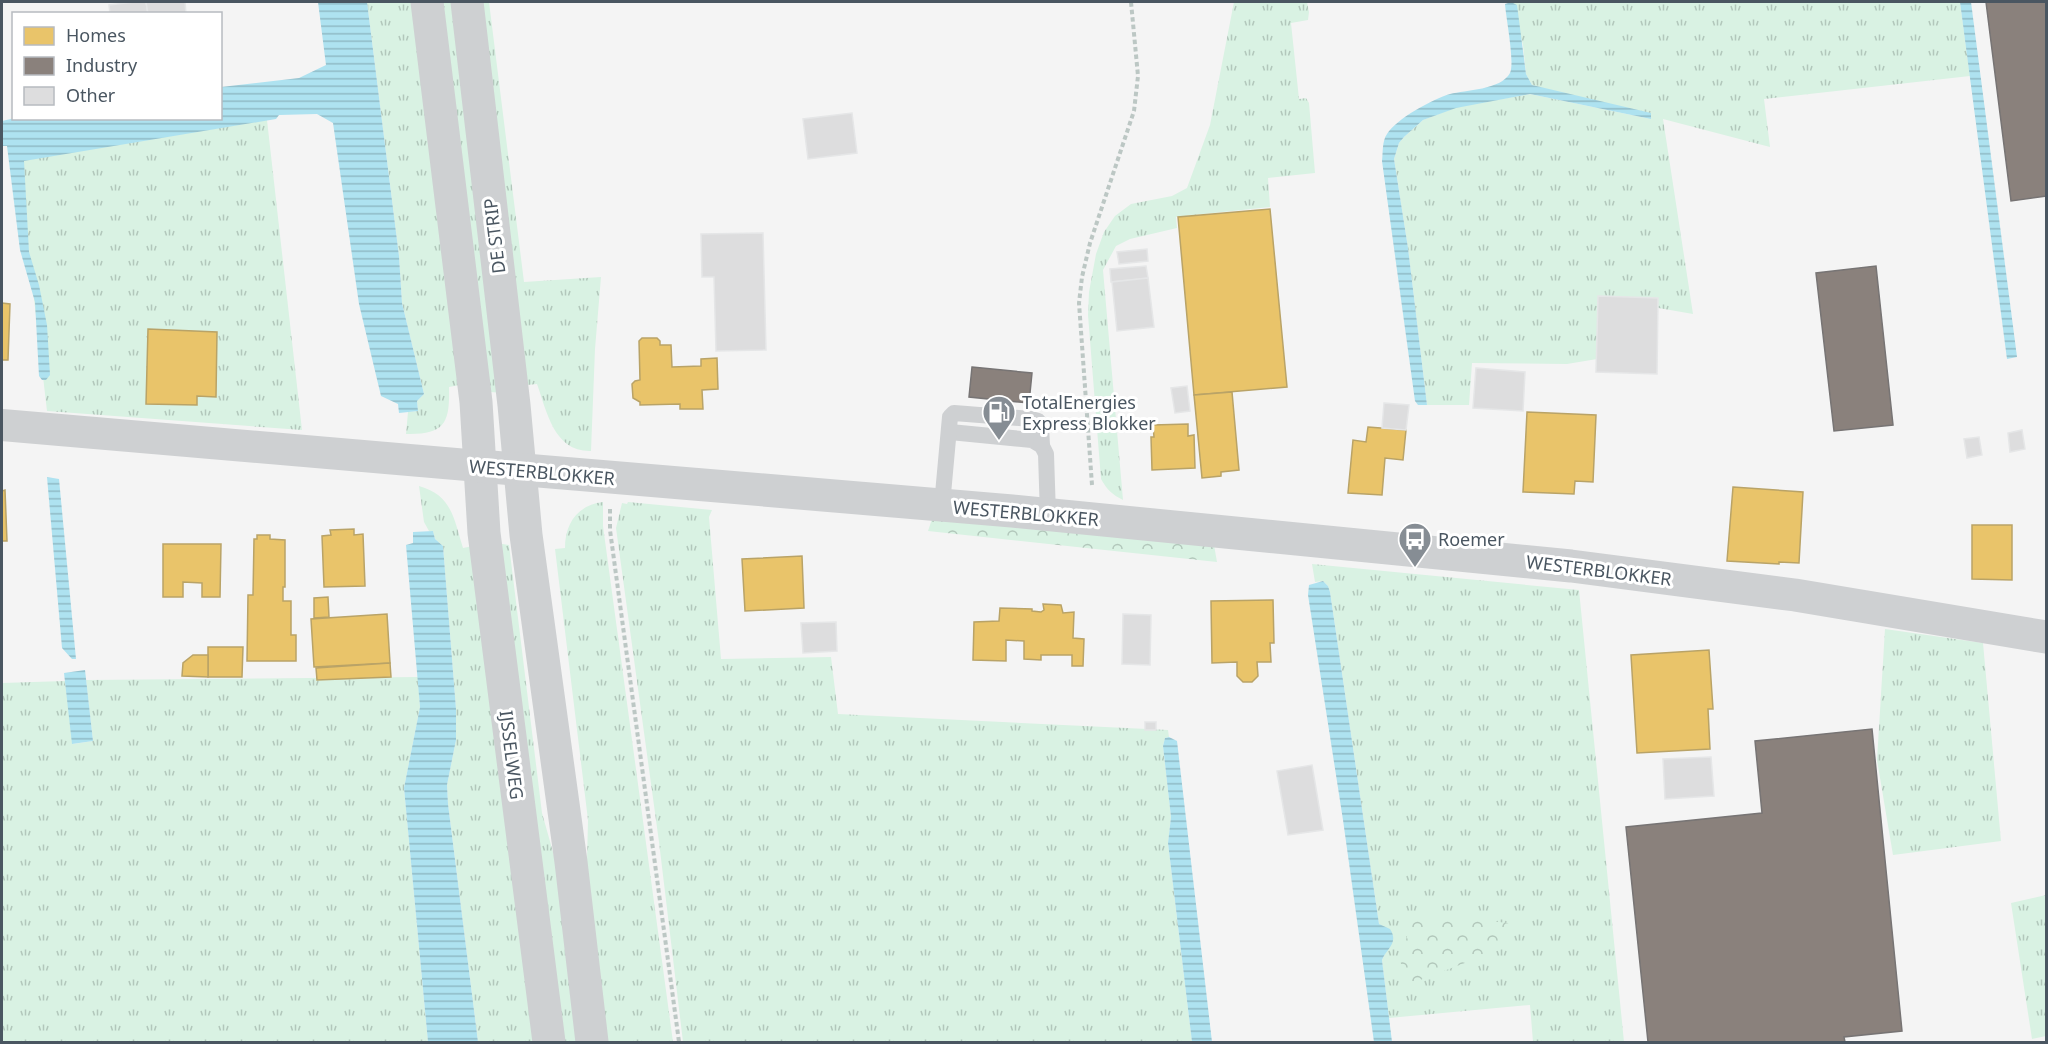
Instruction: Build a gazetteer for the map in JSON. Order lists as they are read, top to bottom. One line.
{"streets":{"street":["DE STRIP","WESTERBLOKKER","IJSSELWEG"]},"crossings":[["DE STRIP","WESTERBLOKKER"],["WESTERBLOKKER","IJSSELWEG"]],"places":{"fuel station":["TotalEnergies Express Blokker"],"bus stop":["Roemer"]},"legend":["Homes","Industry","Other"]}
